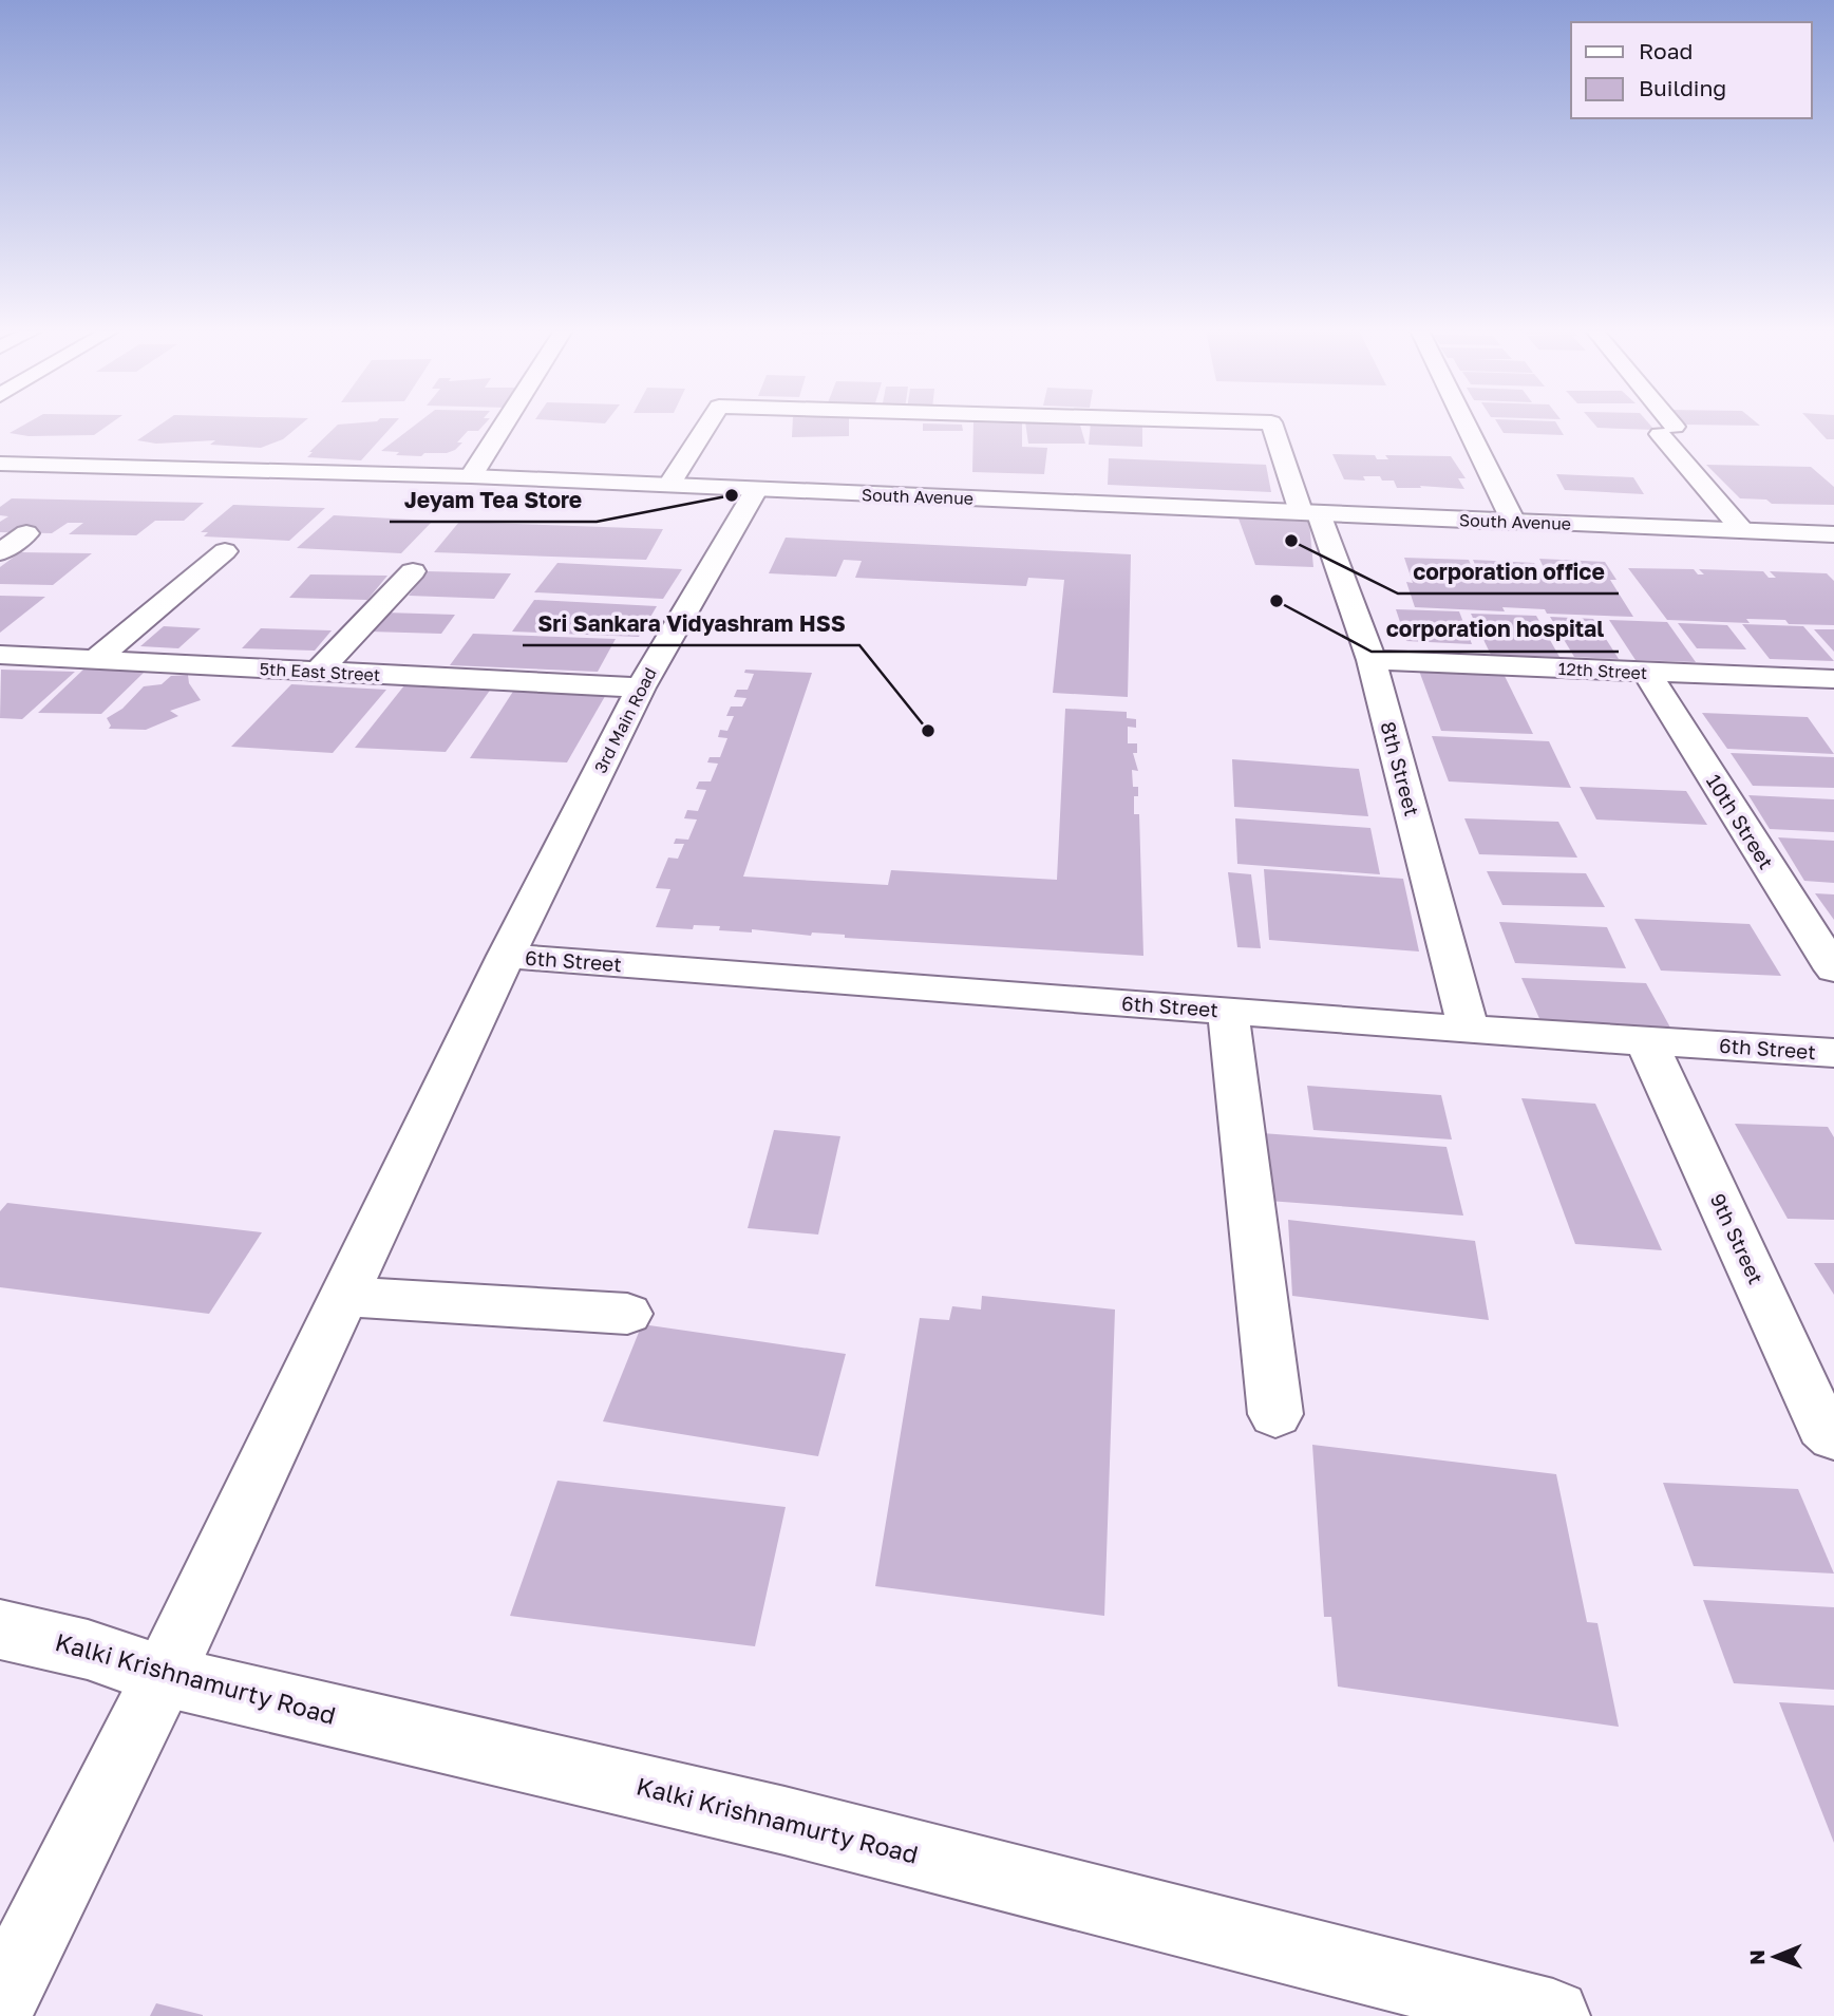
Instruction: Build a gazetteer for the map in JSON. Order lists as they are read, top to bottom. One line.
{"streets":{"street":["South Avenue","12th Street","5th East Street","3rd Main Road","8th Street","10th Street","6th Street","9th Street","Kalki Krishnamurty Road"]},"crossings":[["South Avenue","3rd Main Road"],["South Avenue","8th Street"],["12th Street","8th Street"],["12th Street","10th Street"],["5th East Street","3rd Main Road"],["3rd Main Road","6th Street"],["3rd Main Road","Kalki Krishnamurty Road"],["8th Street","6th Street"],["6th Street","9th Street"]],"places":["Jeyam Tea Store","corporation office","corporation hospital","Sri Sankara Vidyashram HSS"],"legend":["Road","Building"],"north":"left"}
